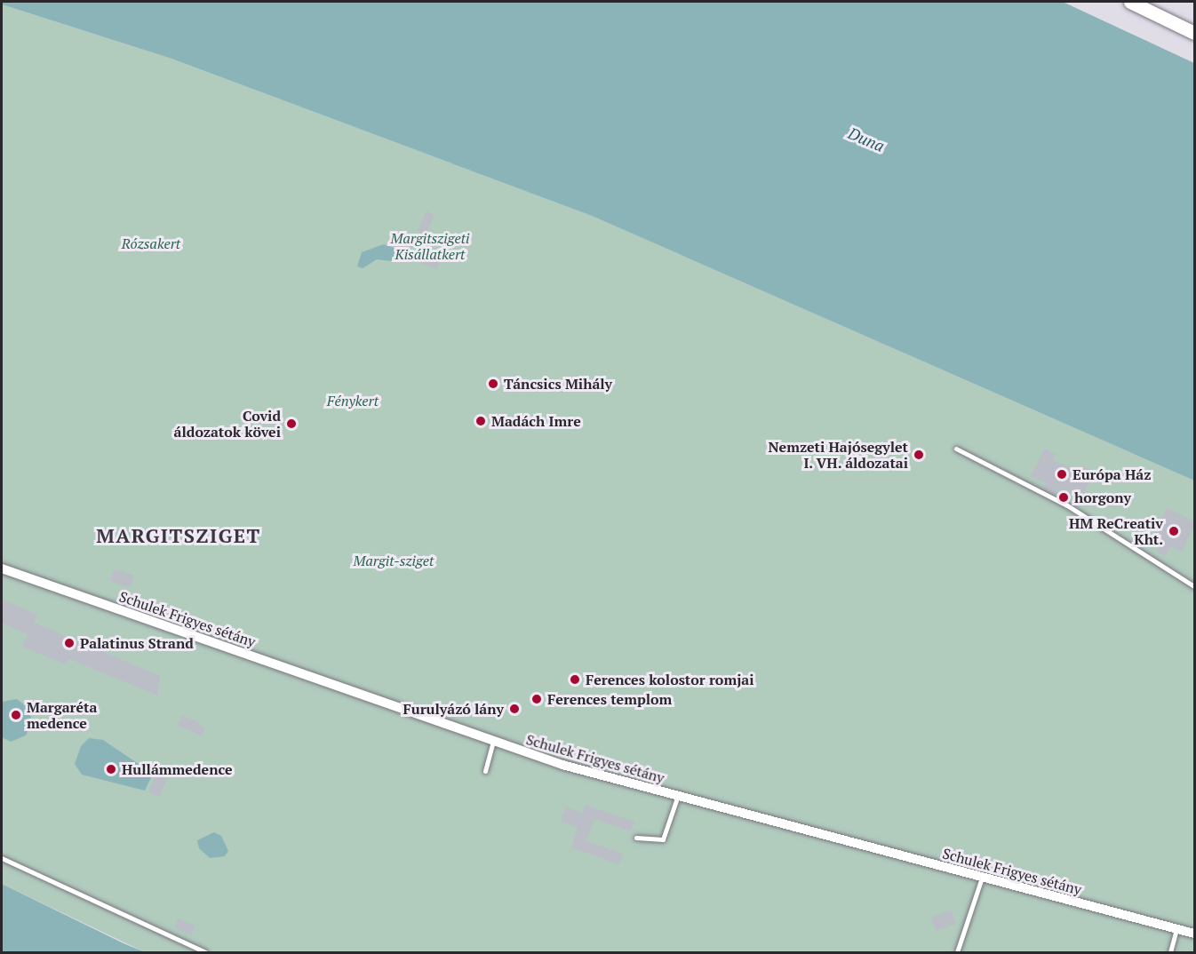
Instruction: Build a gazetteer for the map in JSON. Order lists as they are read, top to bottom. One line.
{"streets":{"street":["Schulek Frigyes sétány"]},"districts":["MARGITSZIGET"],"water":["Duna"],"parks":["Margitszigeti Kisállatkert","Rózsakert","Fénykert","Margit-sziget"],"places":["Táncsics Mihály","Madách Imre","Covid áldozatok kövei","Nemzeti Hajósegylet I. VH. áldozatai","Európa Ház","horgony","HM ReCreativ Kht.","Palatinus Strand","Ferences kolostor romjai","Ferences templom","Furulyázó lány","Margaréta medence","Hullámmedence"]}
